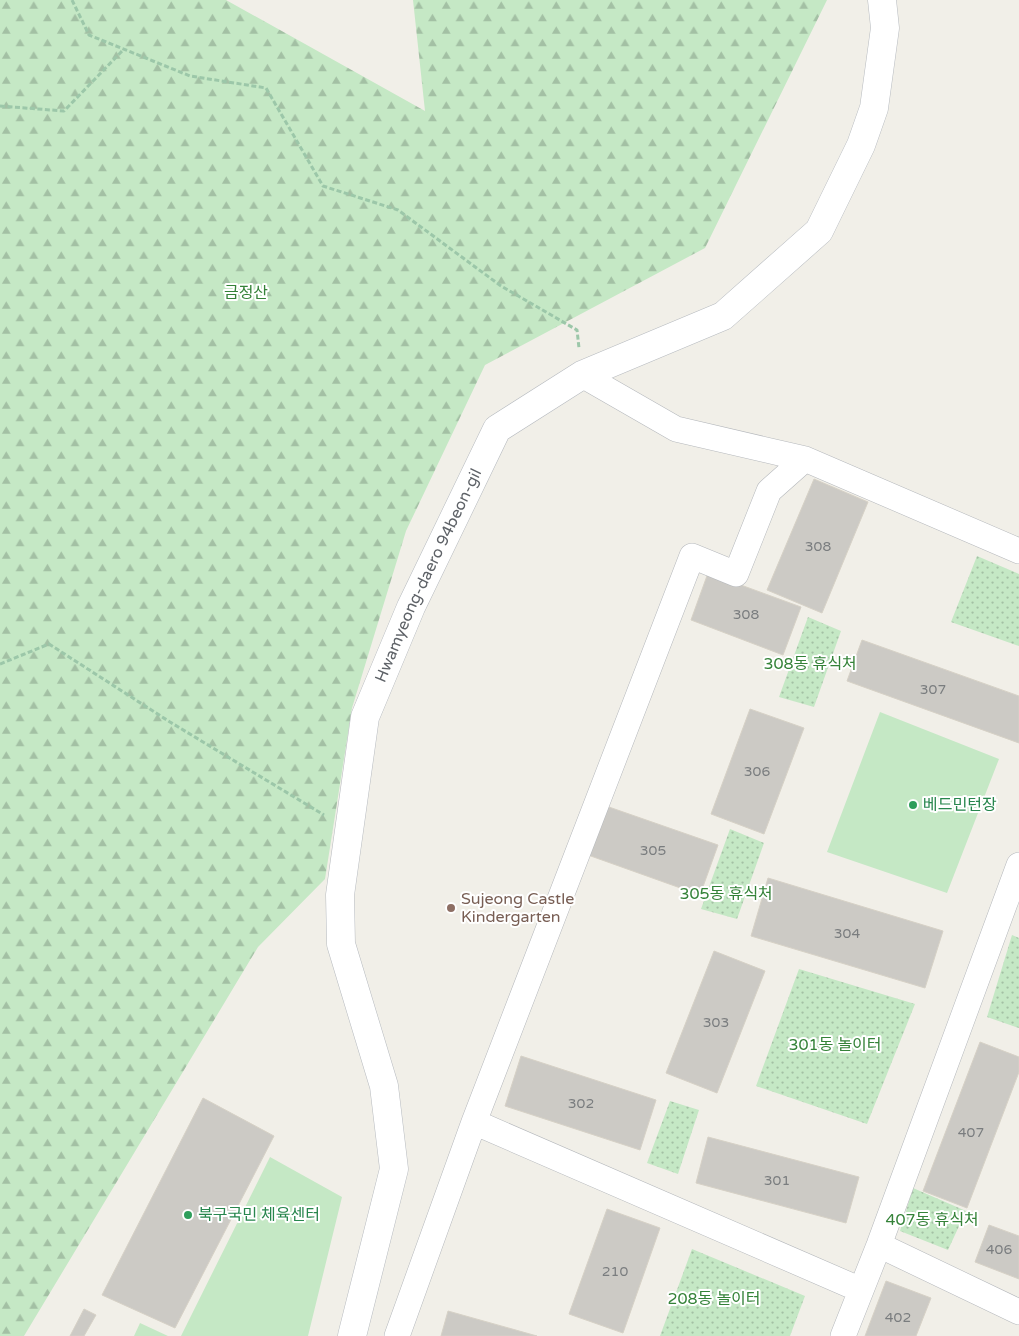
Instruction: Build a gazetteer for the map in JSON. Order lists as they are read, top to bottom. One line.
{"streets":{"street":["Hwamyeong-daero 94beon-gil"]},"parks":["금정산","308동 휴식처","305동 휴식처","301동 놀이터","407동 휴식처","208동 놀이터"],"places":["베드민턴장","Sujeong Castle Kindergarten","북구국민 체육센터"],"house_numbers":["308","308","307","306","305","304","303","302","407","301","406","210","402"]}
